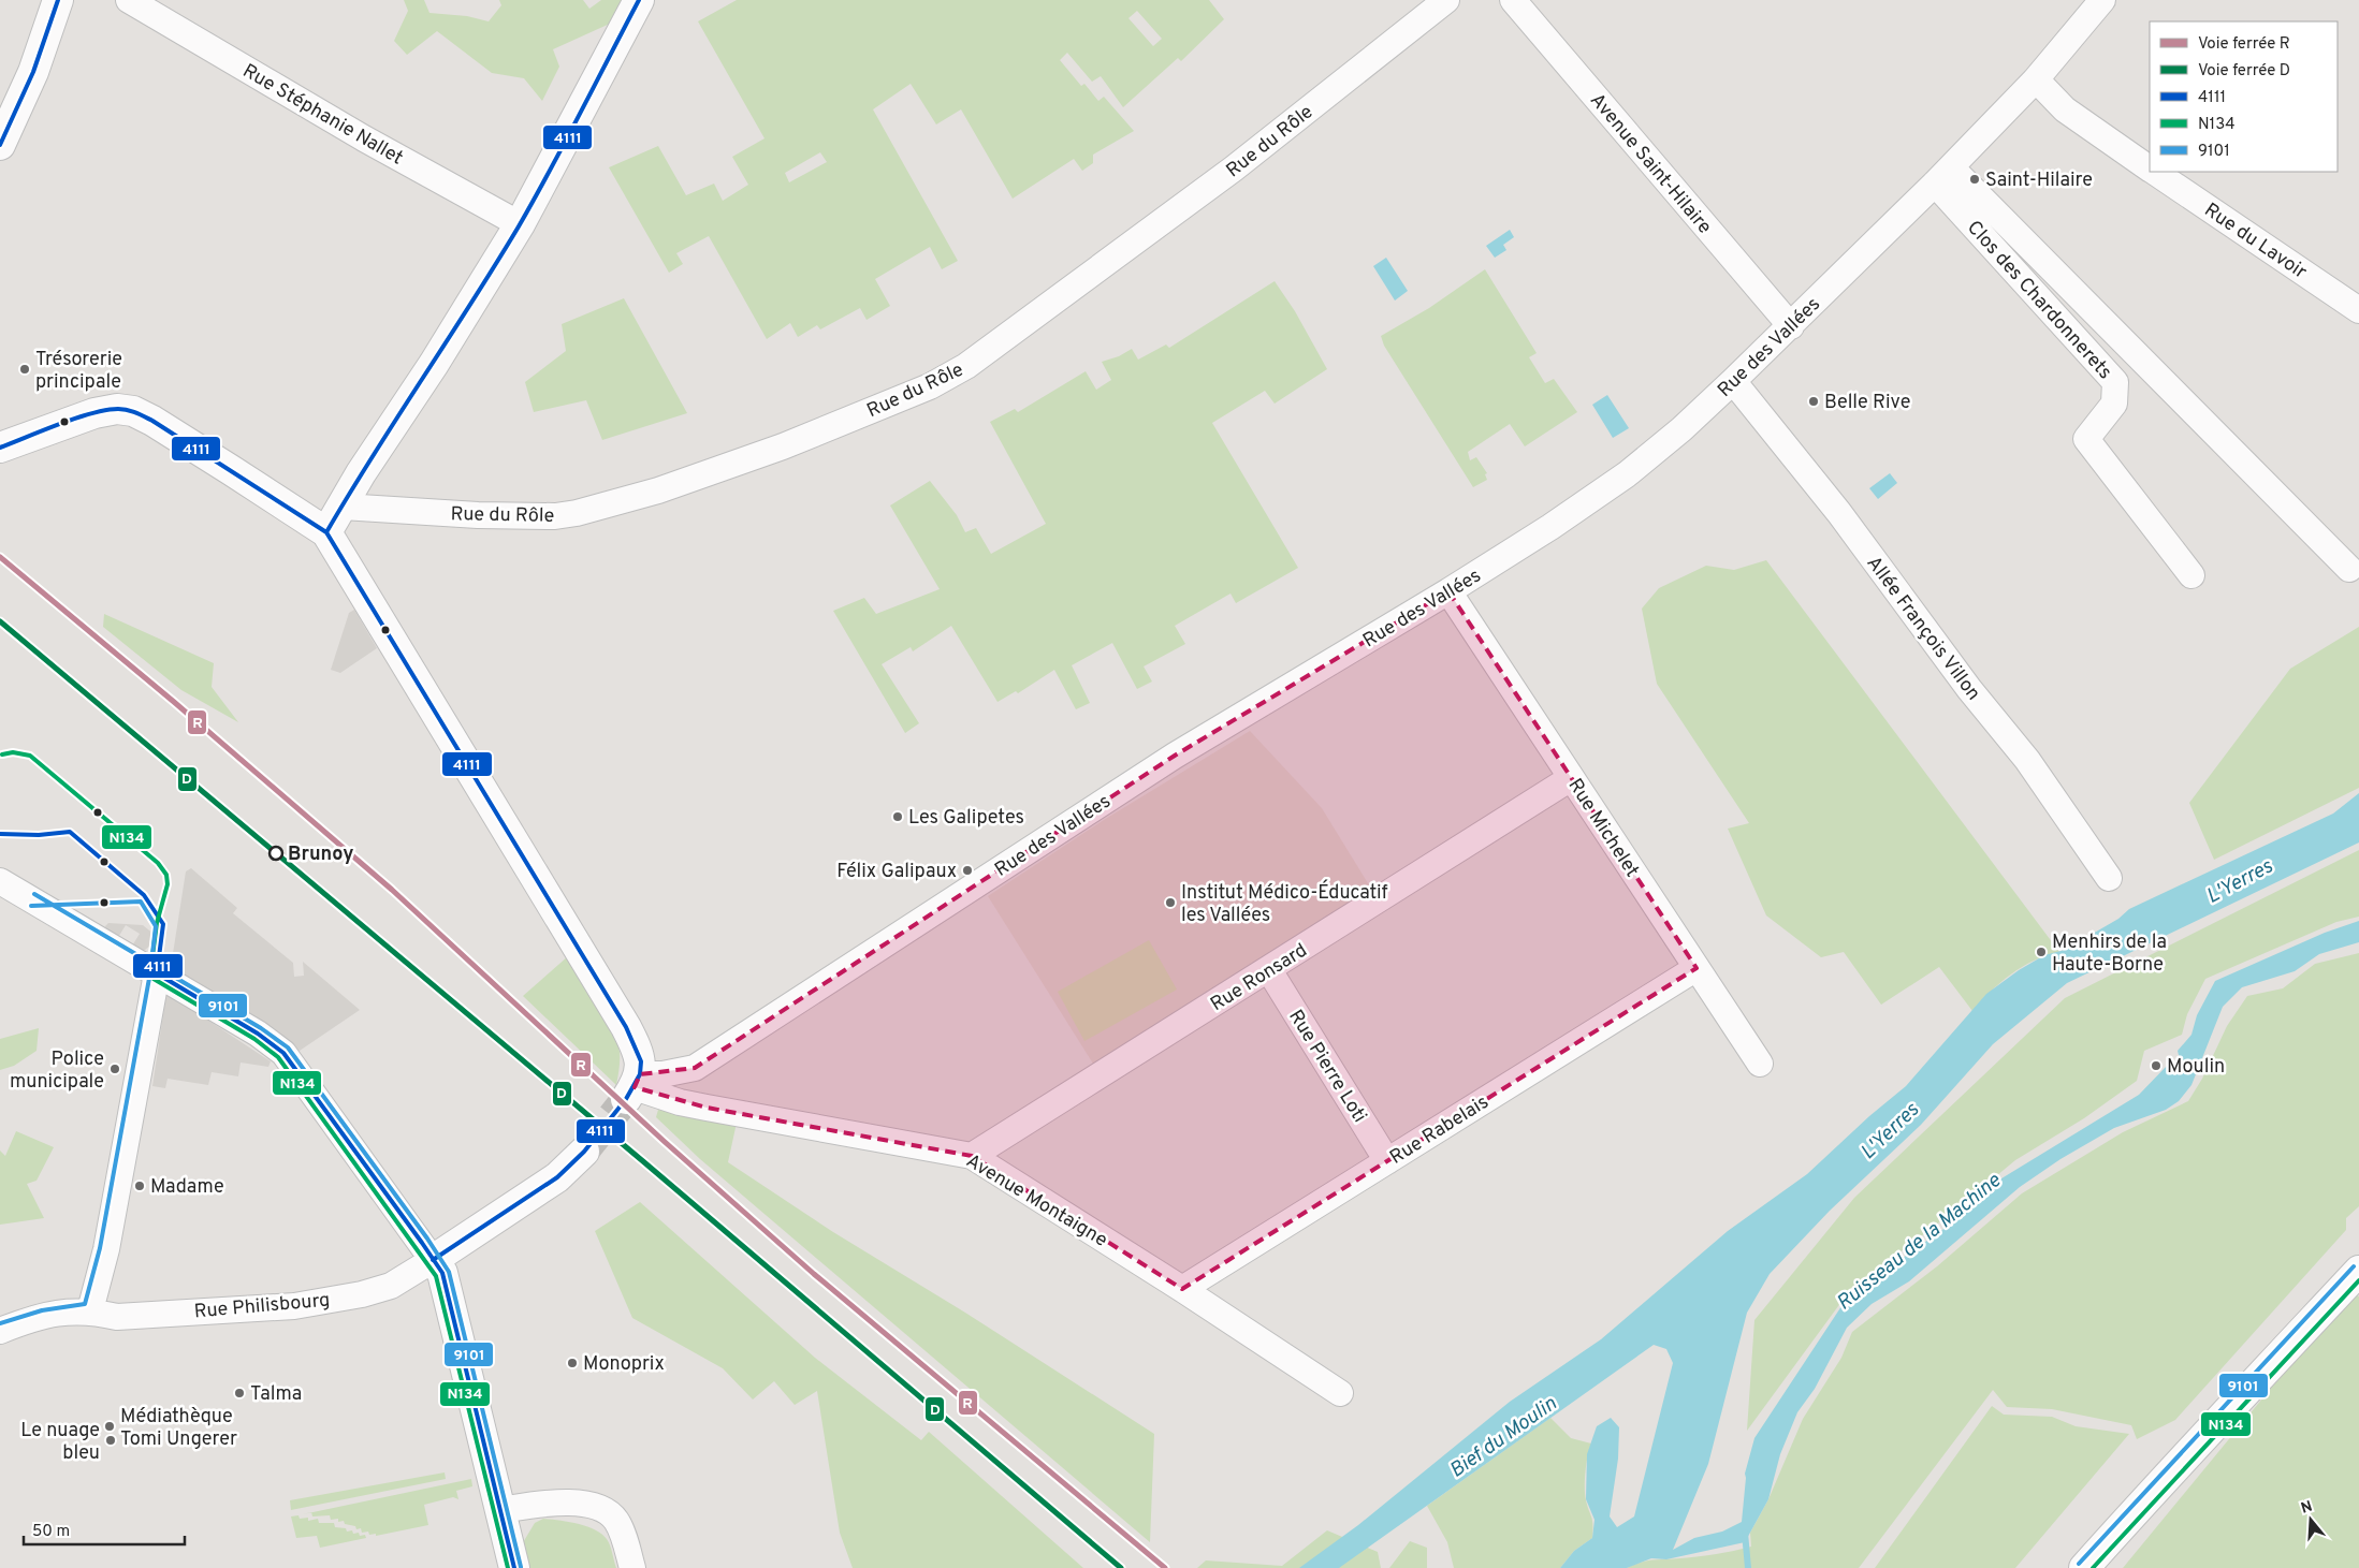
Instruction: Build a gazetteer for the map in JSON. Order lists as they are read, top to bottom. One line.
{"streets":{"street":["Rue Stéphanie Nallet","Rue du Rôle","Avenue Saint-Hilaire","Rue du Lavoir","Clos des Chardonnerets","Rue des Vallées","Allée François Villon","Rue Michelet","Rue Ronsard","Rue Pierre Loti","Rue Rabelais","Avenue Montaigne","Rue Philisbourg"]},"crossings":[["Avenue Saint-Hilaire","Rue des Vallées"],["Rue du Lavoir","Rue des Vallées"],["Clos des Chardonnerets","Rue des Vallées"],["Rue des Vallées","Allée François Villon"],["Rue des Vallées","Rue Michelet"],["Rue des Vallées","Avenue Montaigne"],["Rue Michelet","Rue Ronsard"],["Rue Michelet","Rue Rabelais"],["Rue Ronsard","Rue Pierre Loti"],["Rue Ronsard","Avenue Montaigne"],["Rue Pierre Loti","Rue Rabelais"],["Rue Rabelais","Avenue Montaigne"]],"water":["L'Yerres","Ruisseau de la Machine","Bief du Moulin"],"places":["Saint-Hilaire","Trésorerie principale","Belle Rive","Les Galipetes","Brunoy","Félix Galipaux","Institut Médico-Éducatif les Vallées","Menhirs de la Haute-Borne","Moulin","Police municipale","Madame","Monoprix","Talma","Médiathèque Tomi Ungerer","Le nuage bleu"],"lines":["transit line 4111","rail line R","rail line D","transit line N134","transit line 9101"],"legend":["Voie ferrée R","Voie ferrée D","4111","N134","9101"],"scale_bar":"50 m","north":"top"}
